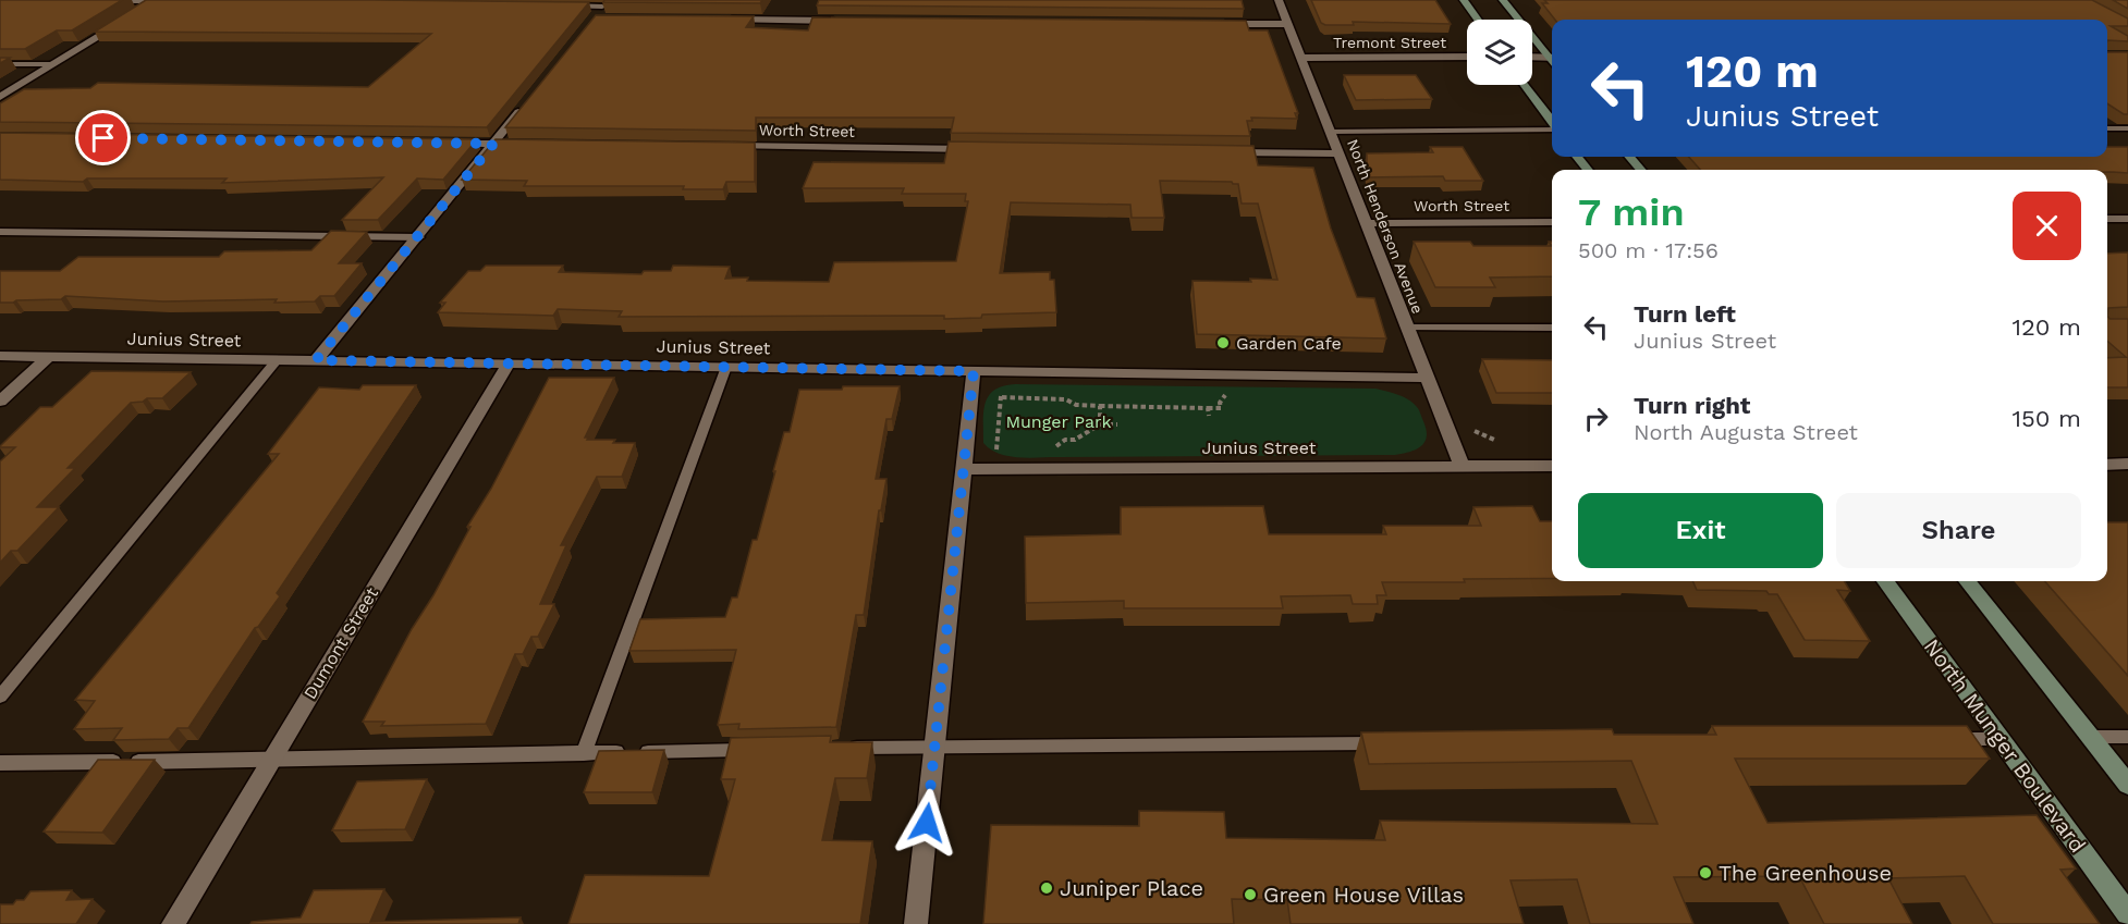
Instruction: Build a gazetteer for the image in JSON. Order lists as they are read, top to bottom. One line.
{"streets":{"main road":["North Munger Boulevard"],"street":["Tremont Street","Worth Street","North Henderson Avenue","Junius Street","Dumont Street"]},"crossings":[["Tremont Street","North Henderson Avenue"],["Worth Street","North Henderson Avenue"],["North Henderson Avenue","Junius Street"],["Junius Street","Dumont Street"]],"parks":["Munger Park"],"places":["Garden Cafe","The Greenhouse","Juniper Place","Green House Villas"],"page":{"turn":["120 m","Junius Street"],"heading":["7 min","500 m · 17:56"],"list":[{"name":"Turn left","note":"Junius Street","value":"120 m"},{"name":"Turn right","note":"North Augusta Street","value":"150 m"}],"buttons":["Exit","Share"]}}
